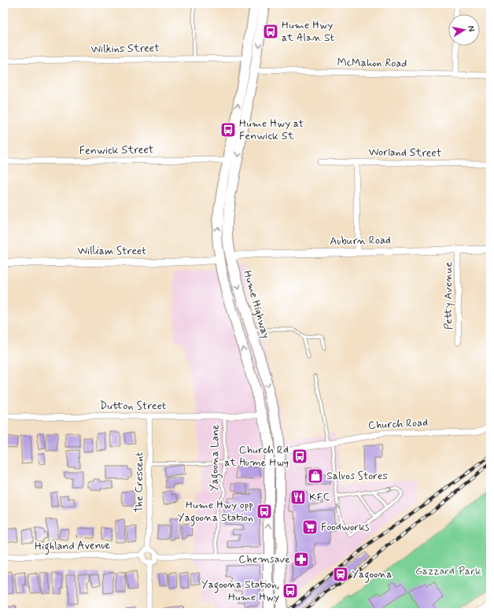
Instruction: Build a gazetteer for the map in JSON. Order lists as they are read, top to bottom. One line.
{"streets":{"highway":["Hume Highway"],"main road":["Auburn Road","William Street"],"street":["Wilkins Street","McMahon Road","Fenwick Street","Worland Street","Petty Avenue","Dutton Street","Church Road","The Crescent","Highland Avenue"],"lane":["Yagoona Lane"]},"crossings":[["McMahon Road","Hume Highway"],["Auburn Road","Petty Avenue"],["Auburn Road","Hume Highway"],["Hume Highway","Church Road"],["Dutton Street","Yagoona Lane"],["Dutton Street","The Crescent"],["The Crescent","Highland Avenue"]],"parks":["Gazzard Park"],"places":{"bus stop":["Hume Hwy at Alan St","Hume Hwy at Fenwick St","Church Rd at Hume Hwy","Hume Hwy opp Yagoona Station","Yagoona Station, Hume Hwy"],"shop":["Salvos Stores"],"restaurant":["KFC"],"supermarket":["Foodworks"],"pharmacy":["Chemsave"],"station":["Yagoona"]},"north":"right"}
